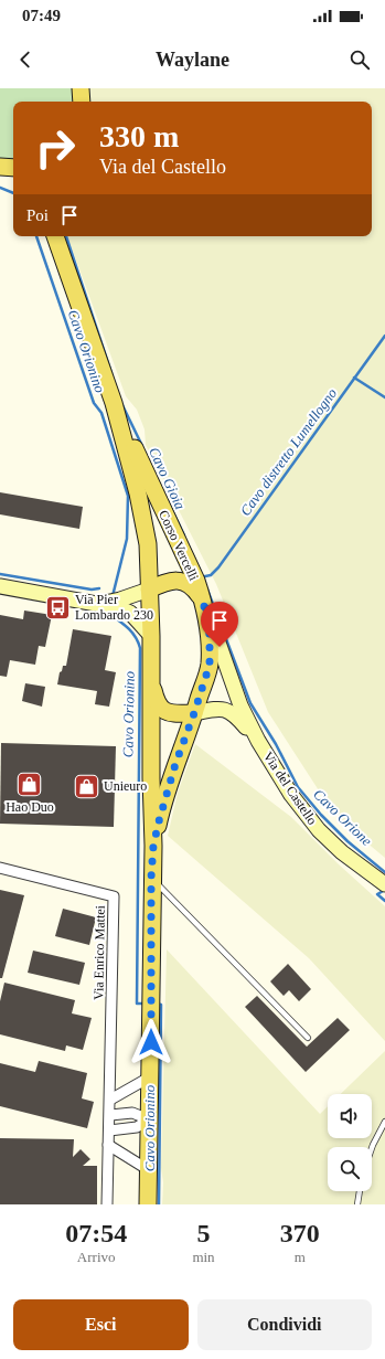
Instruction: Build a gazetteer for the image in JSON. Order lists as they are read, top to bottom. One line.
{"streets":{"main road":["Corso Vercelli","Via del Castello"],"street":["Via Enrico Mattei"]},"crossings":[["Corso Vercelli","Via del Castello"]],"water":["Cavo Orionino","Cavo distretto Lumellogno","Cavo Gioia","Cavo Orione"],"places":{"bus stop":["Via Pier Lombardo 230"],"shop":["Hao Duo","Unieuro"]},"page":{"status":"07:49","header":"Waylane","turn":["330 m","Via del Castello"],"then":"Poi","eta":["07:54","Arrivo","5","min","370","m"],"buttons":["Esci","Condividi"]}}
